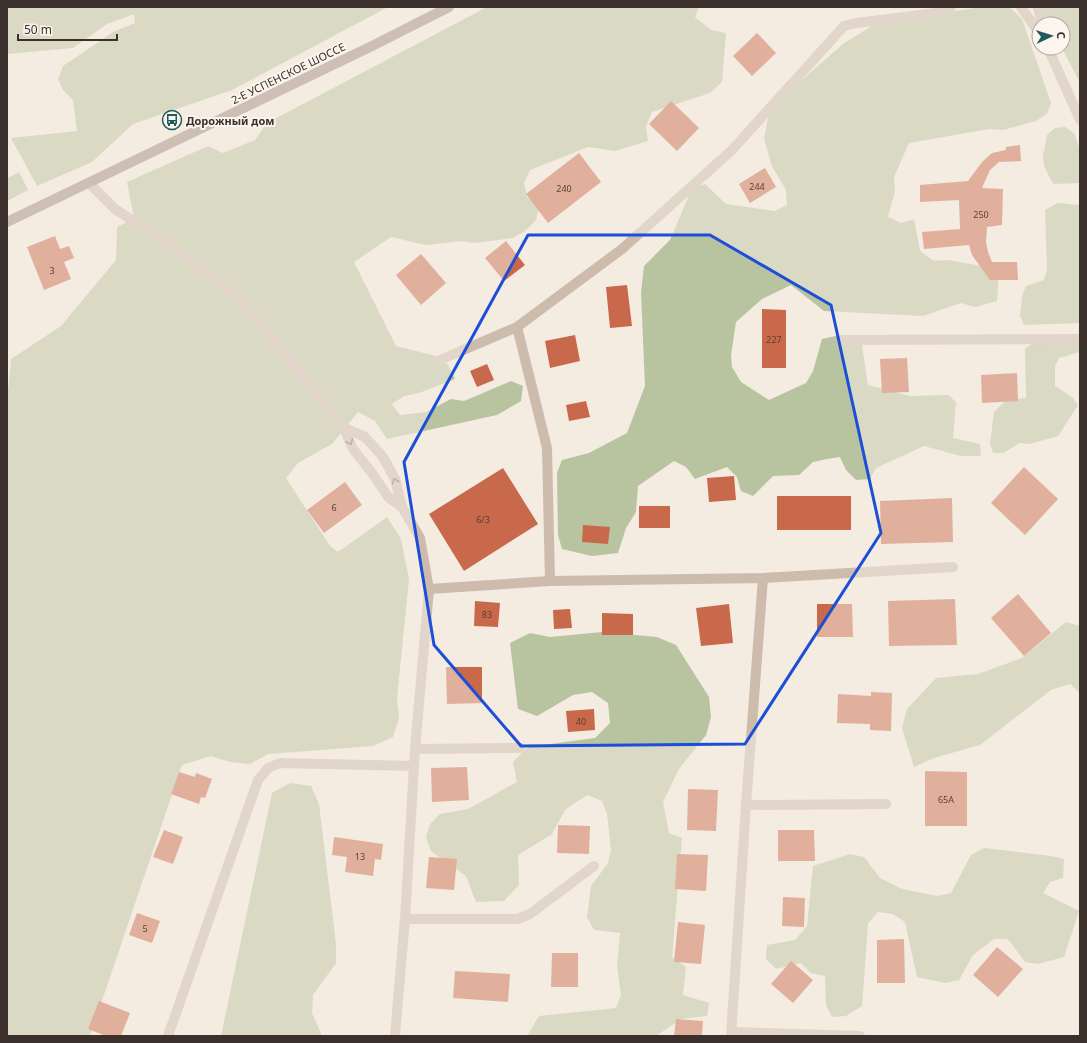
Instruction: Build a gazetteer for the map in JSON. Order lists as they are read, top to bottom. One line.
{"streets":{"main road":["2-Е УСПЕНСКОЕ ШОССЕ"]},"places":{"bus stop":["Дорожный дом"]},"house_numbers":["244","240","250","3","227","6","6/3","83","40","65А","13","5"],"scale_bar":"50 m","north":"right"}
